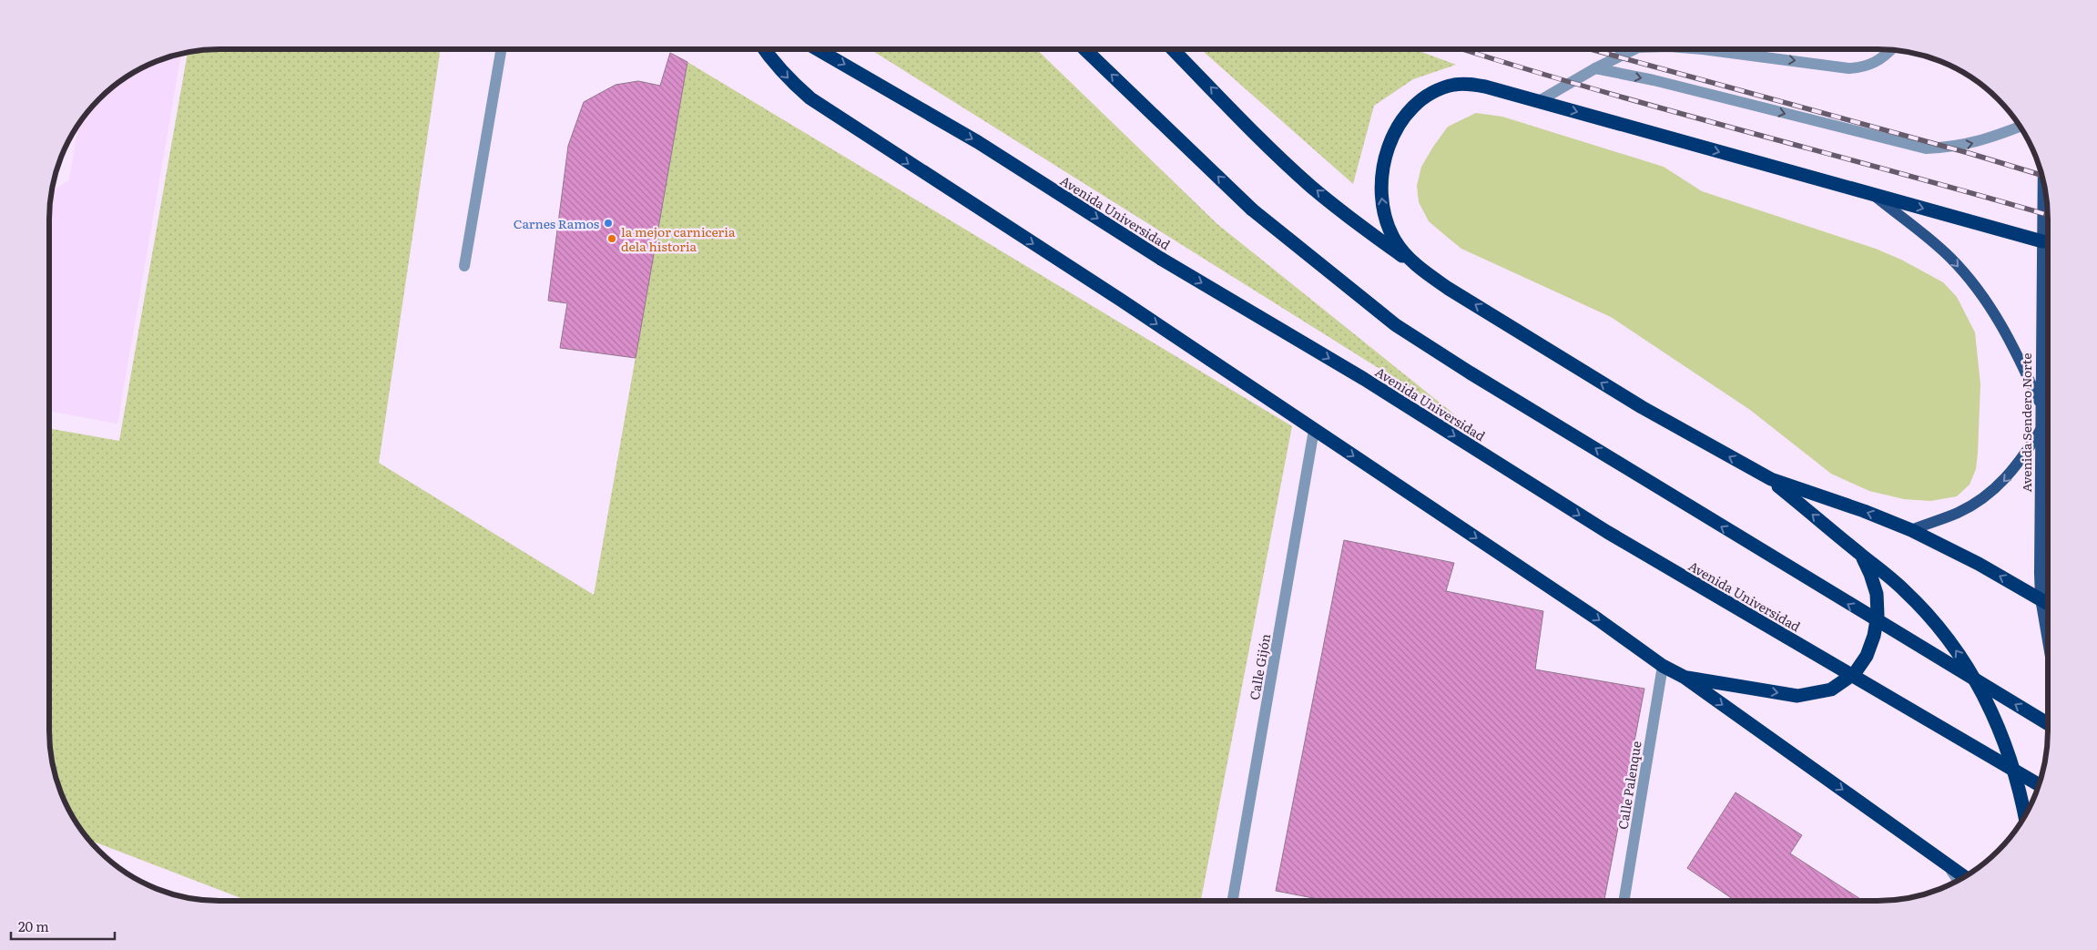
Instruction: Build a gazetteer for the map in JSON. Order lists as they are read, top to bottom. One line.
{"streets":{"highway":["Avenida Universidad"],"main road":["Avenida Sendero Norte"],"street":["Calle Gijón","Calle Palenque"]},"places":["Carnes Ramos","la mejor carniceria dela historia"],"scale_bar":"20 m"}
